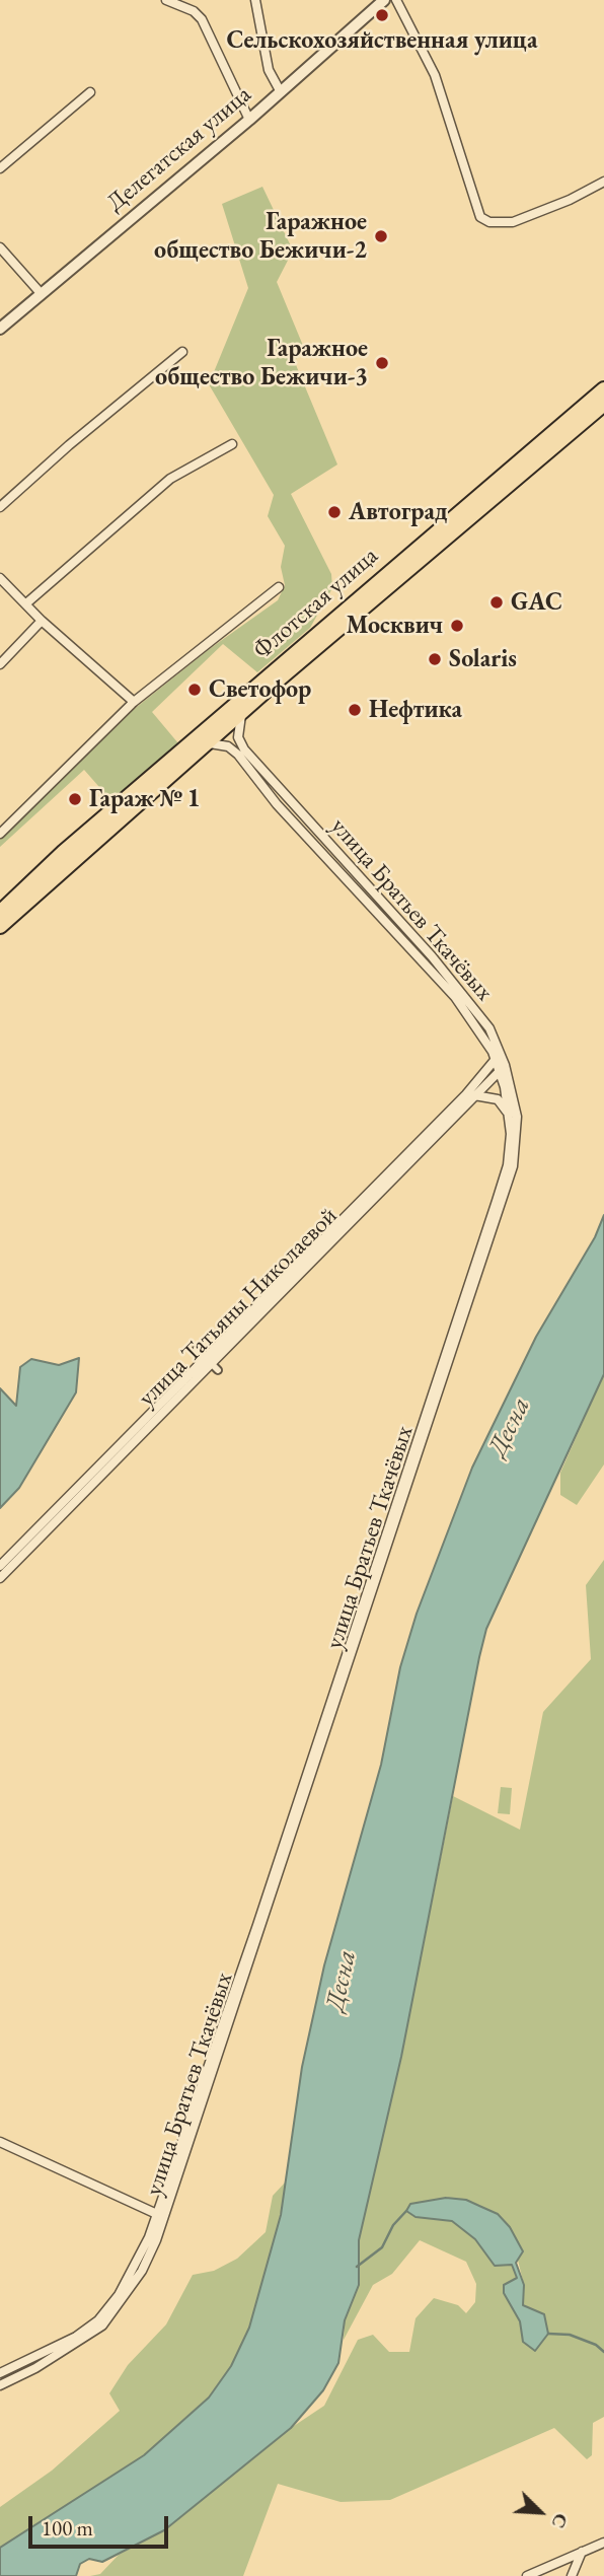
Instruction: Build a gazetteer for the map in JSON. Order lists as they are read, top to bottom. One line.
{"streets":{"main road":["Флотская улица"],"street":["Делегатская улица","улица Братьев Ткачёвых","улица Татьяны Николаевой"]},"crossings":[["Флотская улица","улица Братьев Ткачёвых"],["улица Братьев Ткачёвых","улица Татьяны Николаевой"]],"water":["Десна"],"places":["Сельскохозяйственная улица","Гаражное общество Бежичи-2","Гаражное общество Бежичи-3","Автоград","GAC","Москвич","Solaris","Светофор","Нефтика","Гараж № 1"],"scale_bar":"100 m","north":"bottom right"}
